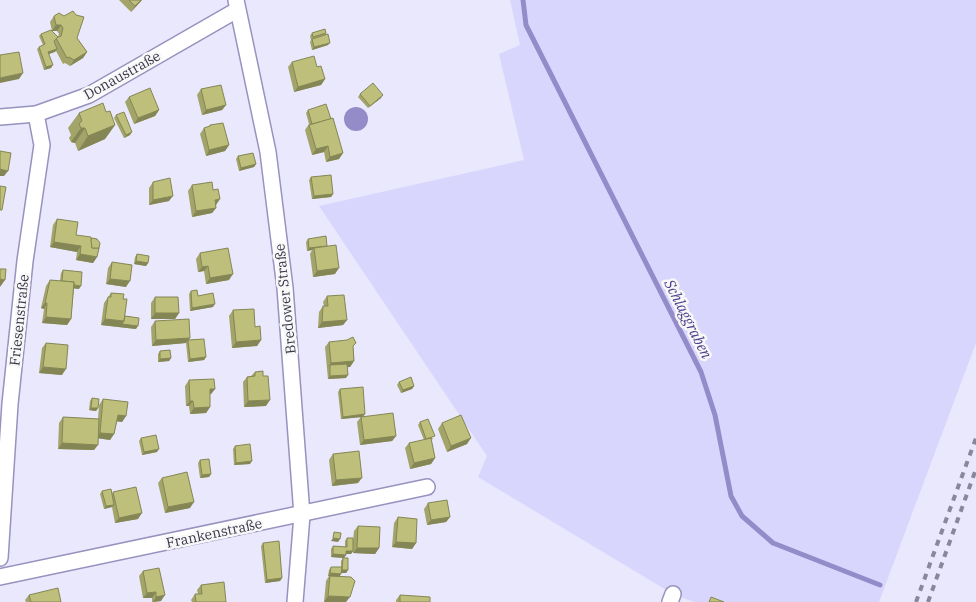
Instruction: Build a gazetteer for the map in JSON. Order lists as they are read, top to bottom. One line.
{"streets":{"street":["Donaustraße","Bredower Straße","Friesenstraße","Frankenstraße"]},"crossings":[["Donaustraße","Bredower Straße"],["Donaustraße","Friesenstraße"],["Bredower Straße","Frankenstraße"]],"water":["Schlaggraben"]}
